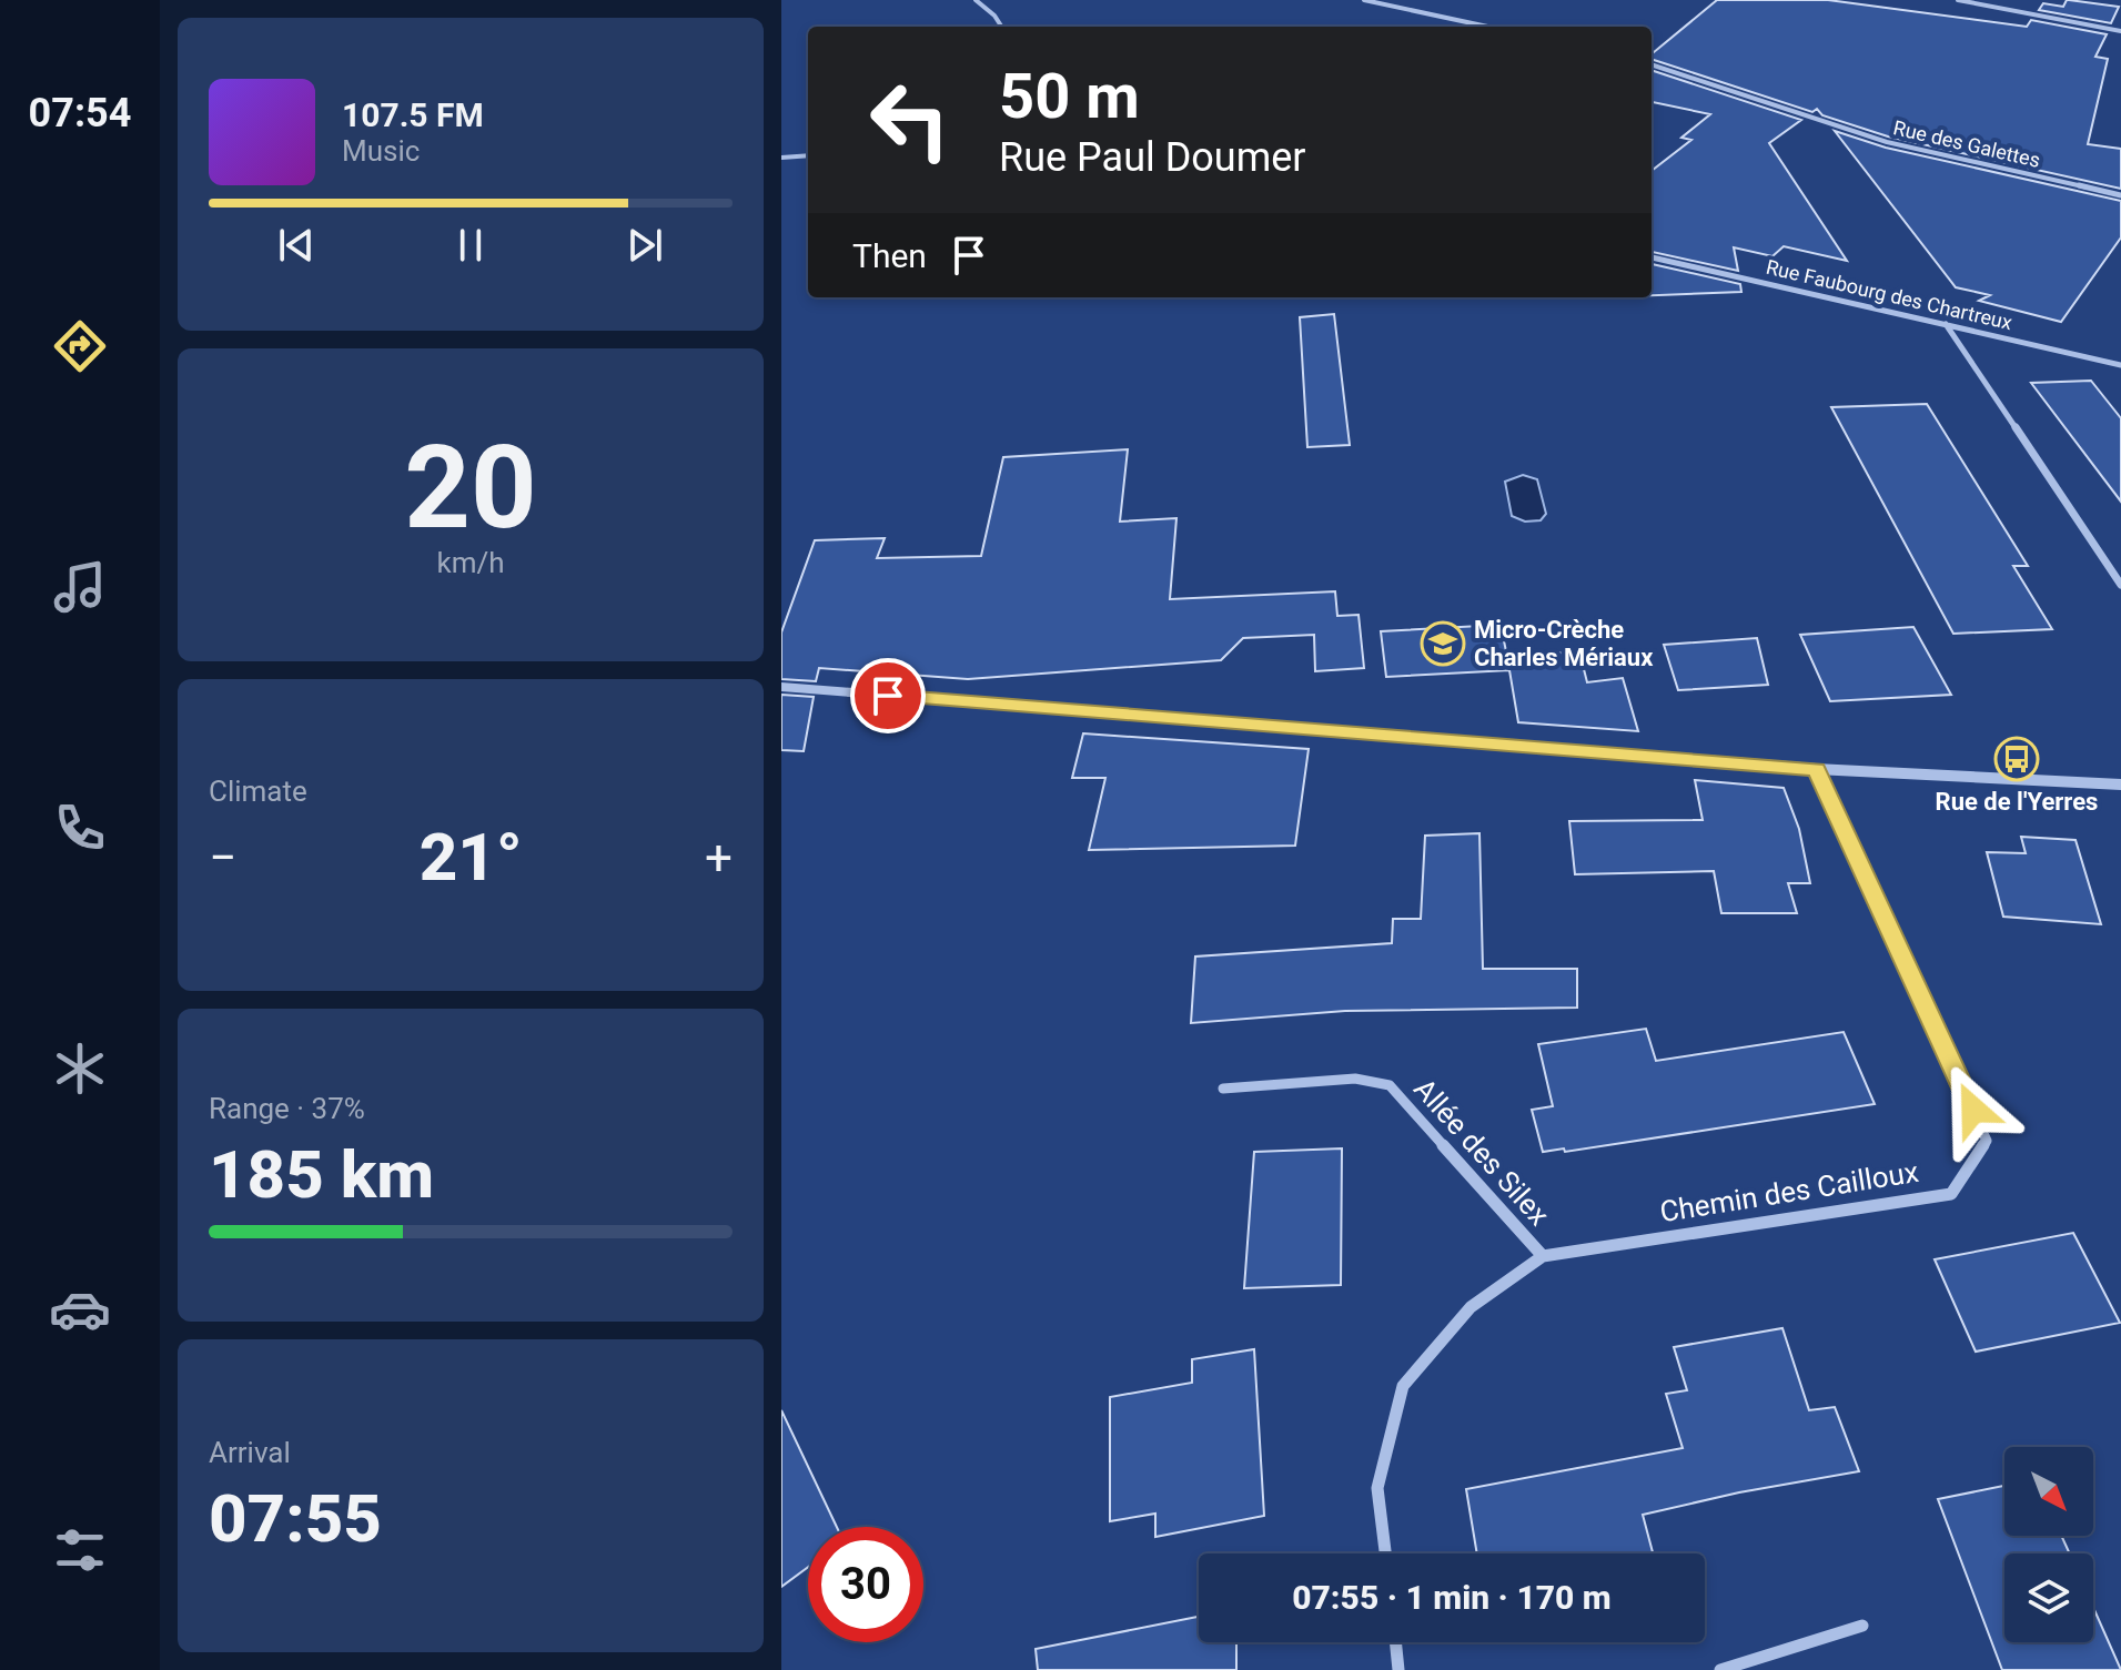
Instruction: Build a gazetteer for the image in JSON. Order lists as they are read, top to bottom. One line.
{"streets":{"street":["Rue des Galettes","Rue Faubourg des Chartreux","Allée des Silex","Chemin des Cailloux"]},"crossings":[["Allée des Silex","Chemin des Cailloux"]],"places":{"school or university":["Micro-Crèche Charles Mériaux"],"bus stop":["Rue de l'Yerres"]},"north":"bottom right","page":{"tabs":"07:54","turn":["50 m","Rue Paul Doumer"],"song":["107.5 FM","Music"],"then":"Then","tile":[["20","km/h"],"Climate",["Range · 37%","185 km"],["Arrival","07:55"]],"heat":["−","21°","+"],"limit":"30","trip":"07:55 · 1 min · 170 m"}}
